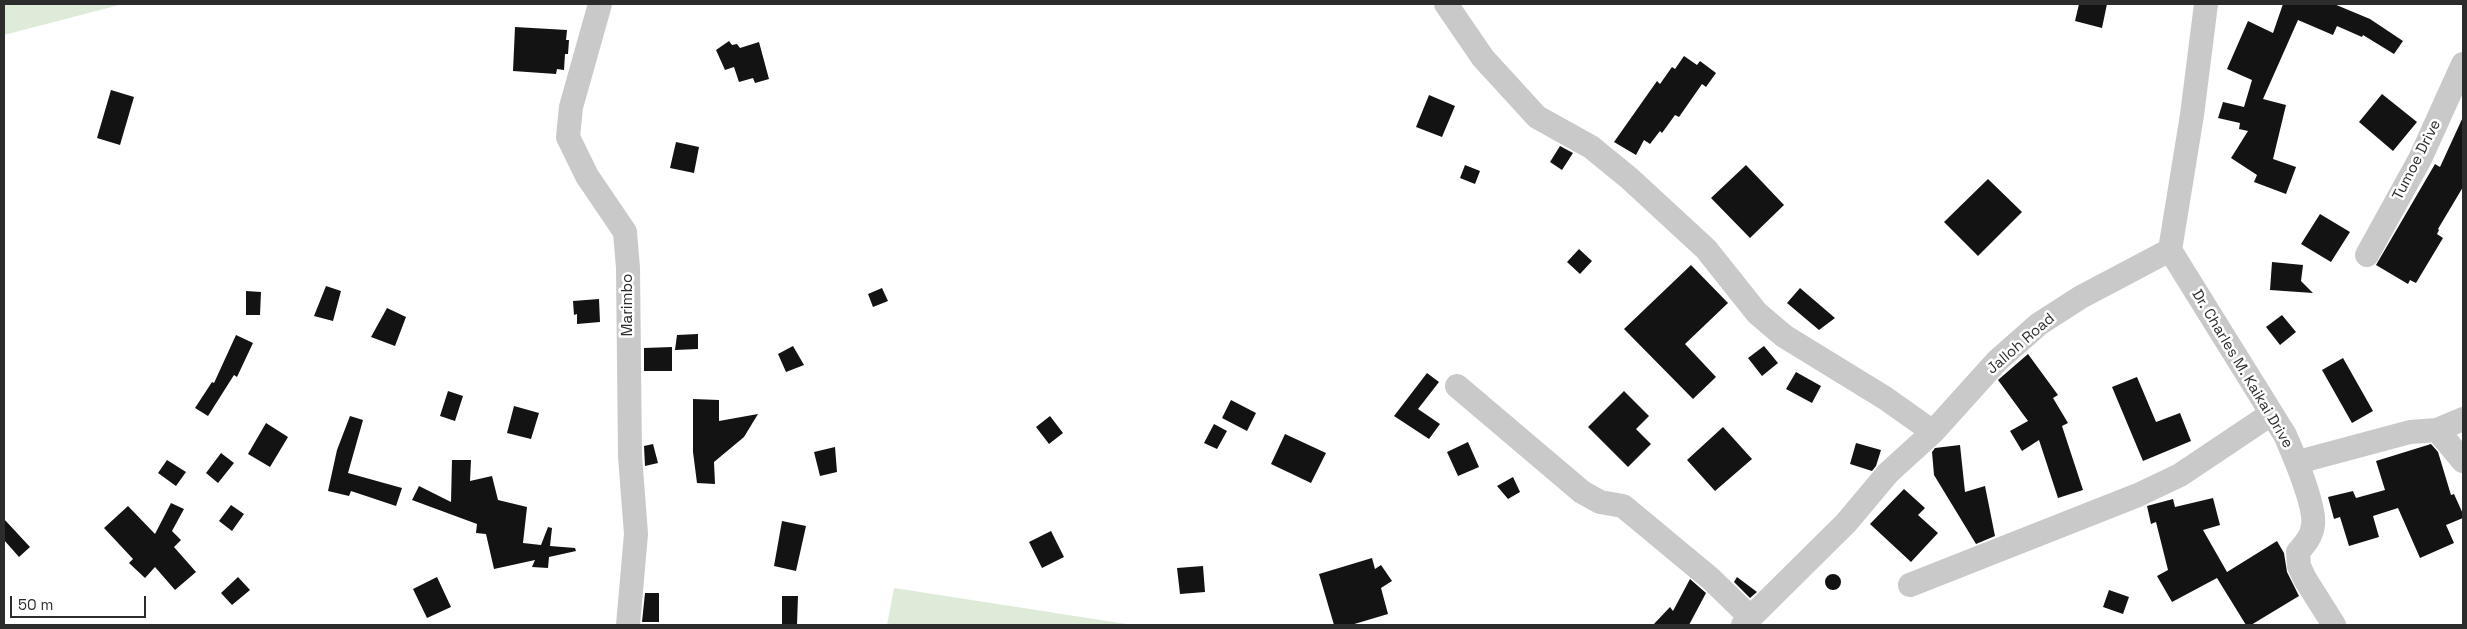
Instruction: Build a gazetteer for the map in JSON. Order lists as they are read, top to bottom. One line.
{"streets":{"street":["Tumoe Drive","Marimbo","Jalloh Road","Dr. Charles M. Kaikai Drive"]},"crossings":[["Jalloh Road","Dr. Charles M. Kaikai Drive"]],"scale_bar":"50 m"}
